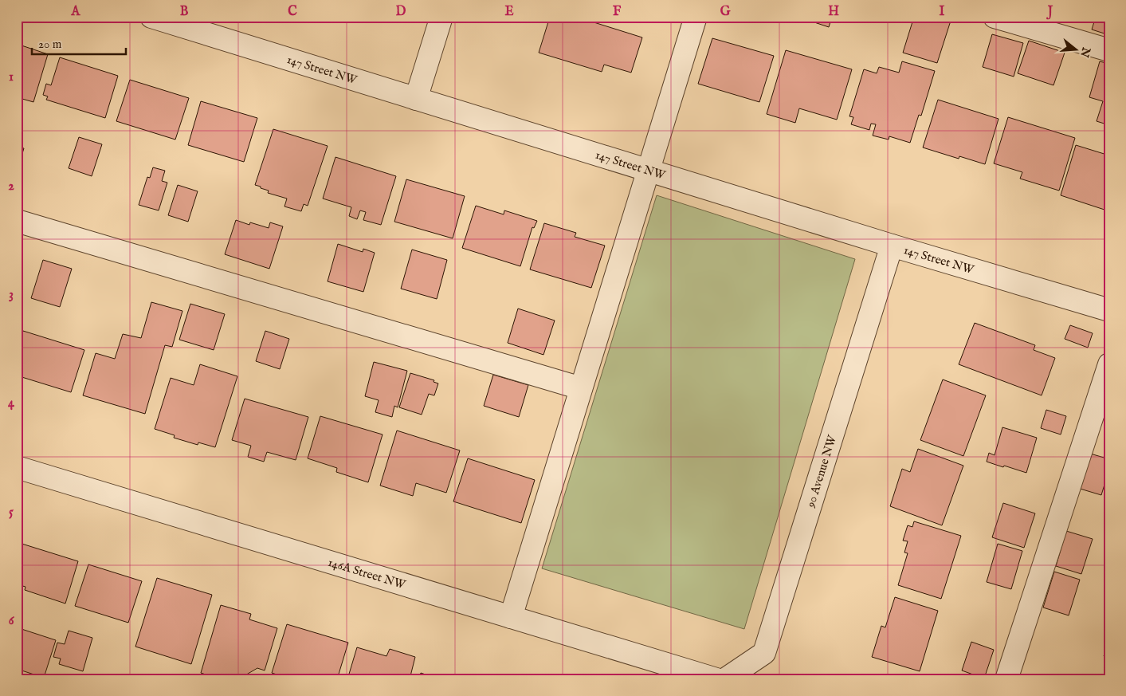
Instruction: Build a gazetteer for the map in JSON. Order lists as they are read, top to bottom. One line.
{"streets":{"street":["147 Street NW","90 Avenue NW","146A Street NW"]},"crossings":[["147 Street NW","90 Avenue NW"]],"scale_bar":"20 m","north":"right","grid":{"columns":["A","B","C","D","E","F","G","H","I","J"],"rows":["1","2","3","4","5","6"]}}
